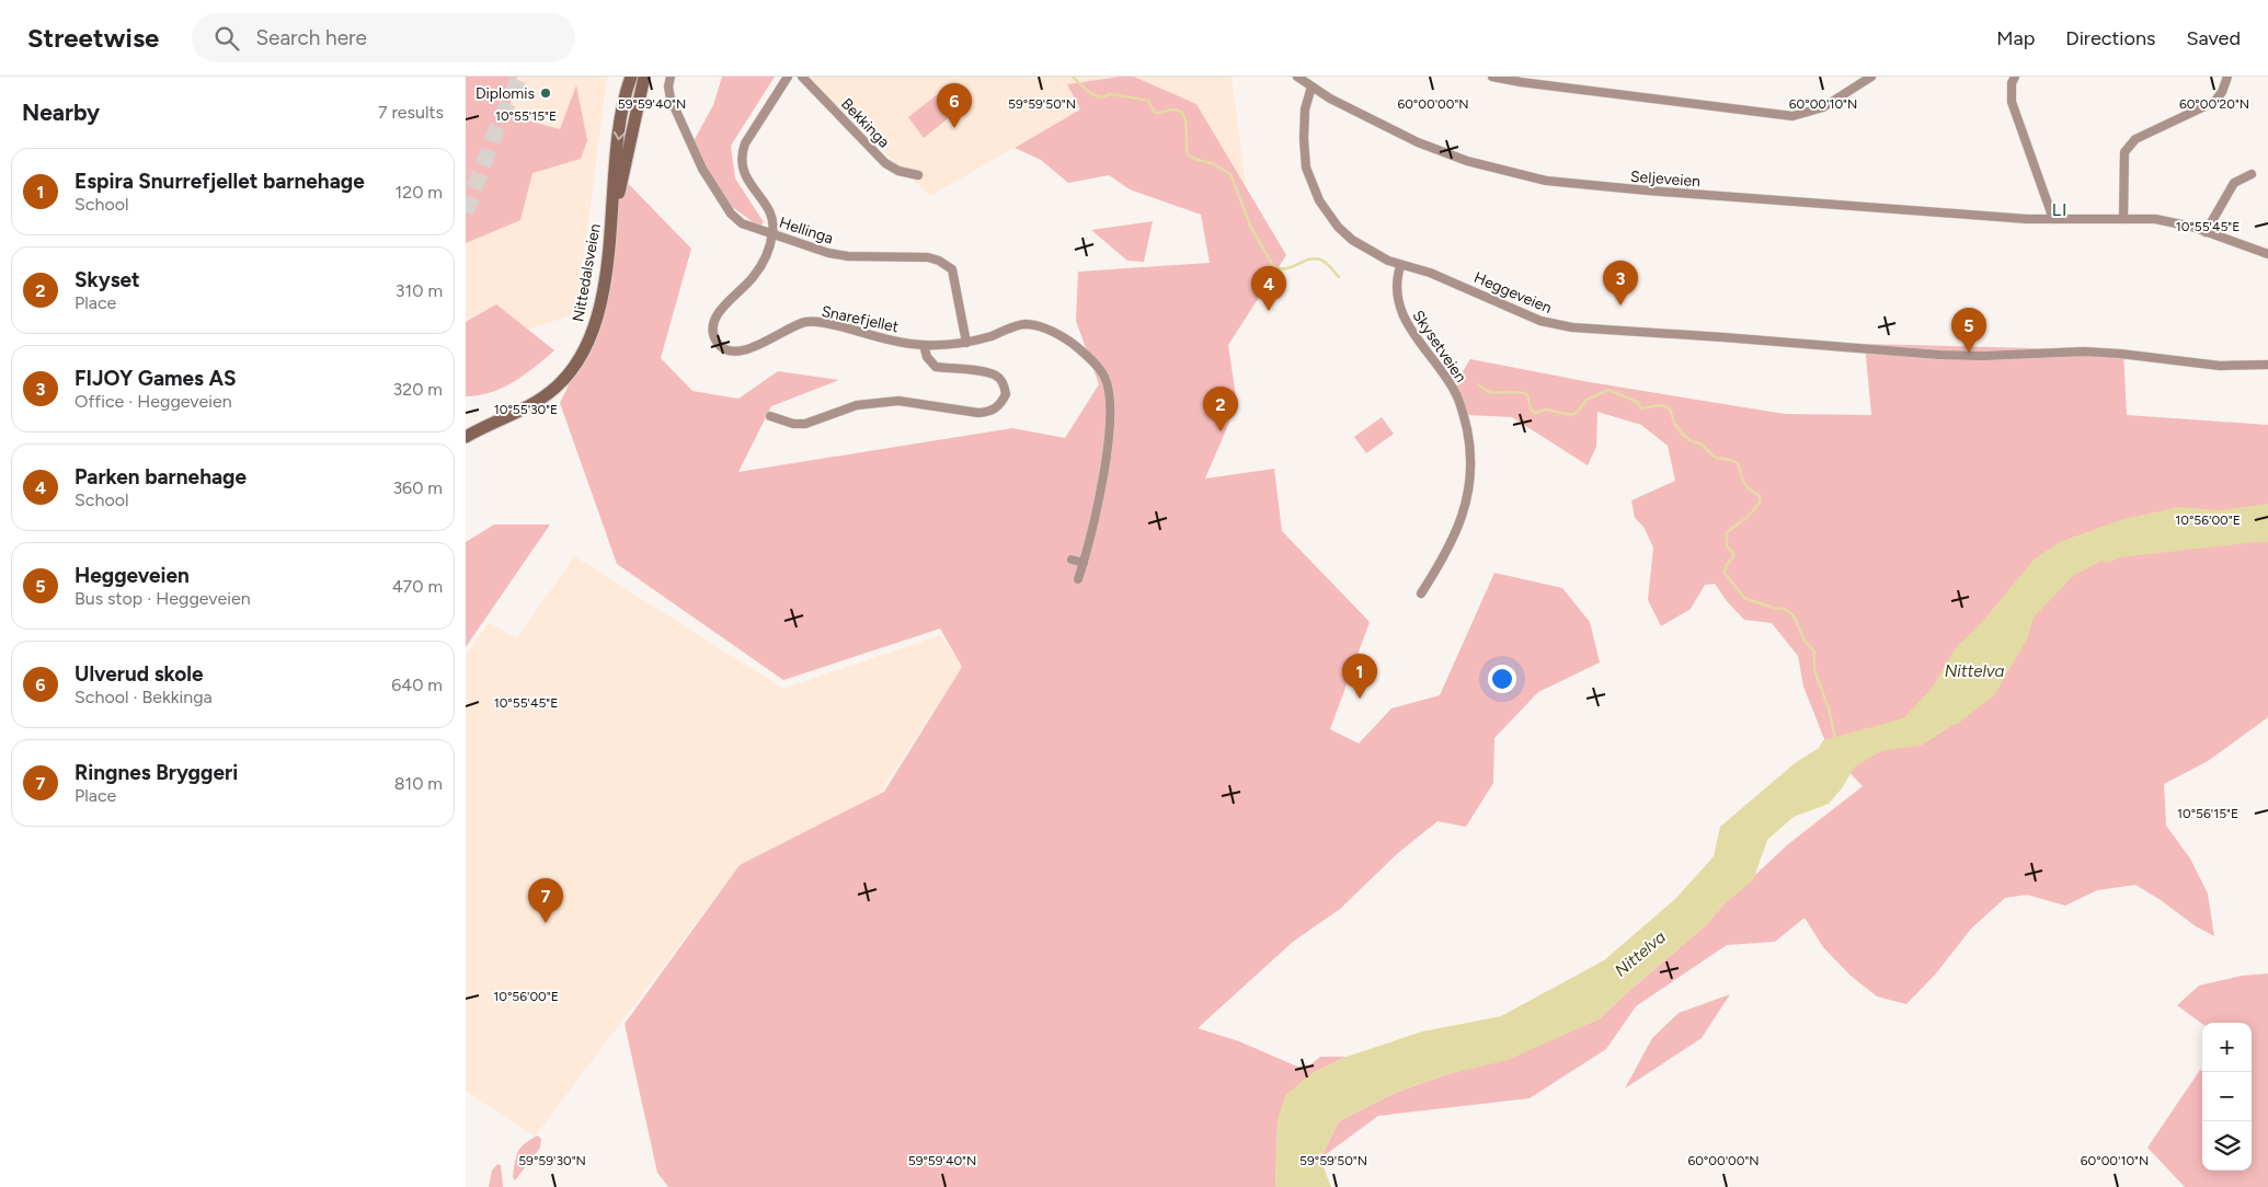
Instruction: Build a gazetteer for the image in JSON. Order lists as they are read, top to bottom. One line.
{"streets":{"main road":["Nittedalsveien"],"street":["Bekkinga","Seljeveien","Hellinga","Heggeveien","Snarefjellet","Skysetveien"]},"crossings":[["Seljeveien","Heggeveien"],["Hellinga","Snarefjellet"],["Heggeveien","Skysetveien"]],"districts":["LI"],"water":["Nittelva"],"places":["Diplomis"],"page":{"header":"Streetwise","search":"Search here","nav":["Map","Directions","Saved"],"heading":["Nearby","7 results"],"pins":["6","3","4","5","2","1","7"],"list":[{"mark":"1","name":"Espira Snurrefjellet barnehage","note":"School","value":"120 m"},{"mark":"2","name":"Skyset","note":"Place","value":"310 m"},{"mark":"3","name":"FIJOY Games AS","note":"Office · Heggeveien","value":"320 m"},{"mark":"4","name":"Parken barnehage","note":"School","value":"360 m"},{"mark":"5","name":"Heggeveien","note":"Bus stop · Heggeveien","value":"470 m"},{"mark":"6","name":"Ulverud skole","note":"School · Bekkinga","value":"640 m"},{"mark":"7","name":"Ringnes Bryggeri","note":"Place","value":"810 m"}],"map_buttons":["+","−"]},"coordinates":["59°59'40\"N","59°59'50\"N","60°00'00\"N","60°00'10\"N","60°00'20\"N","10°55'15\"E","10°55'45\"E","10°55'30\"E","10°56'00\"E","10°56'15\"E","59°59'30\"N"]}
